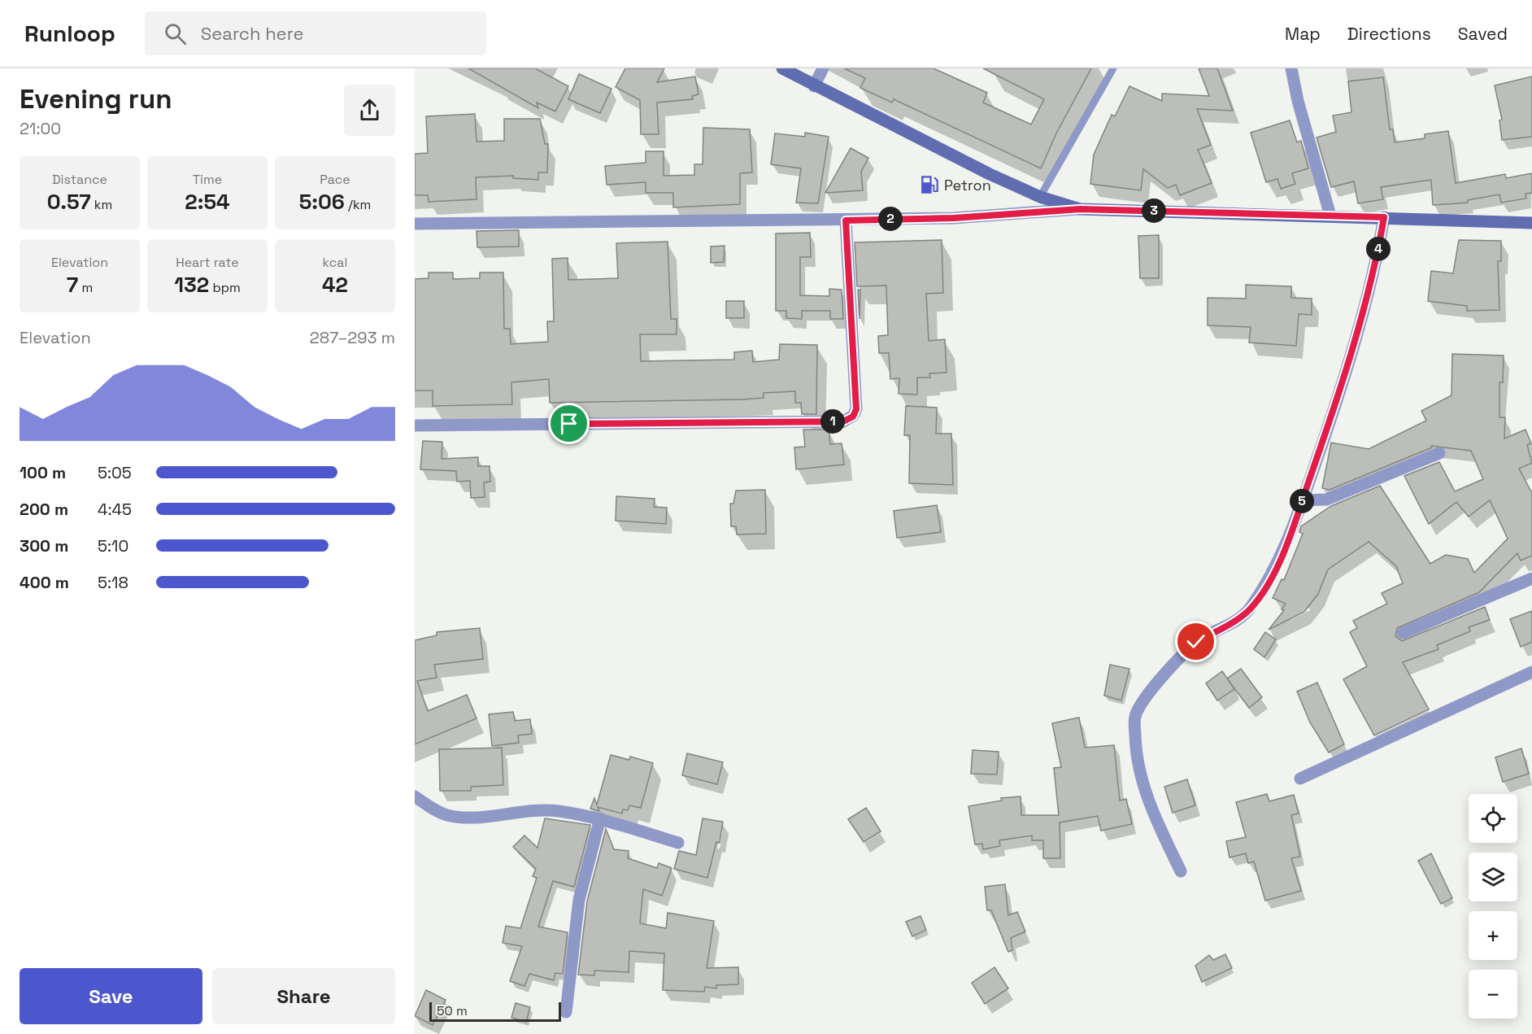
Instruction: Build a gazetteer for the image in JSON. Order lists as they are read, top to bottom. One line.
{"places":{"fuel station":["Petron"]},"scale_bar":"50 m","page":{"header":"Runloop","search":"Search here","nav":["Map","Directions","Saved"],"heading":["Evening run","21:00"],"stats":[["Distance","0.57 km"],["Time","2:54"],["Pace","5:06 /km"],["Elevation","7 m"],["Heart rate","132 bpm"],["kcal","42"]],"pins":["3","2","4","1","5"],"chart":["Elevation","287–293 m"],"list":[{"name":"100 m","note":"5:05"},{"name":"200 m","note":"4:45"},{"name":"300 m","note":"5:10"},{"name":"400 m","note":"5:18"}],"map_buttons":["+","−"],"buttons":["Save","Share"],"scale":"50 m"}}
